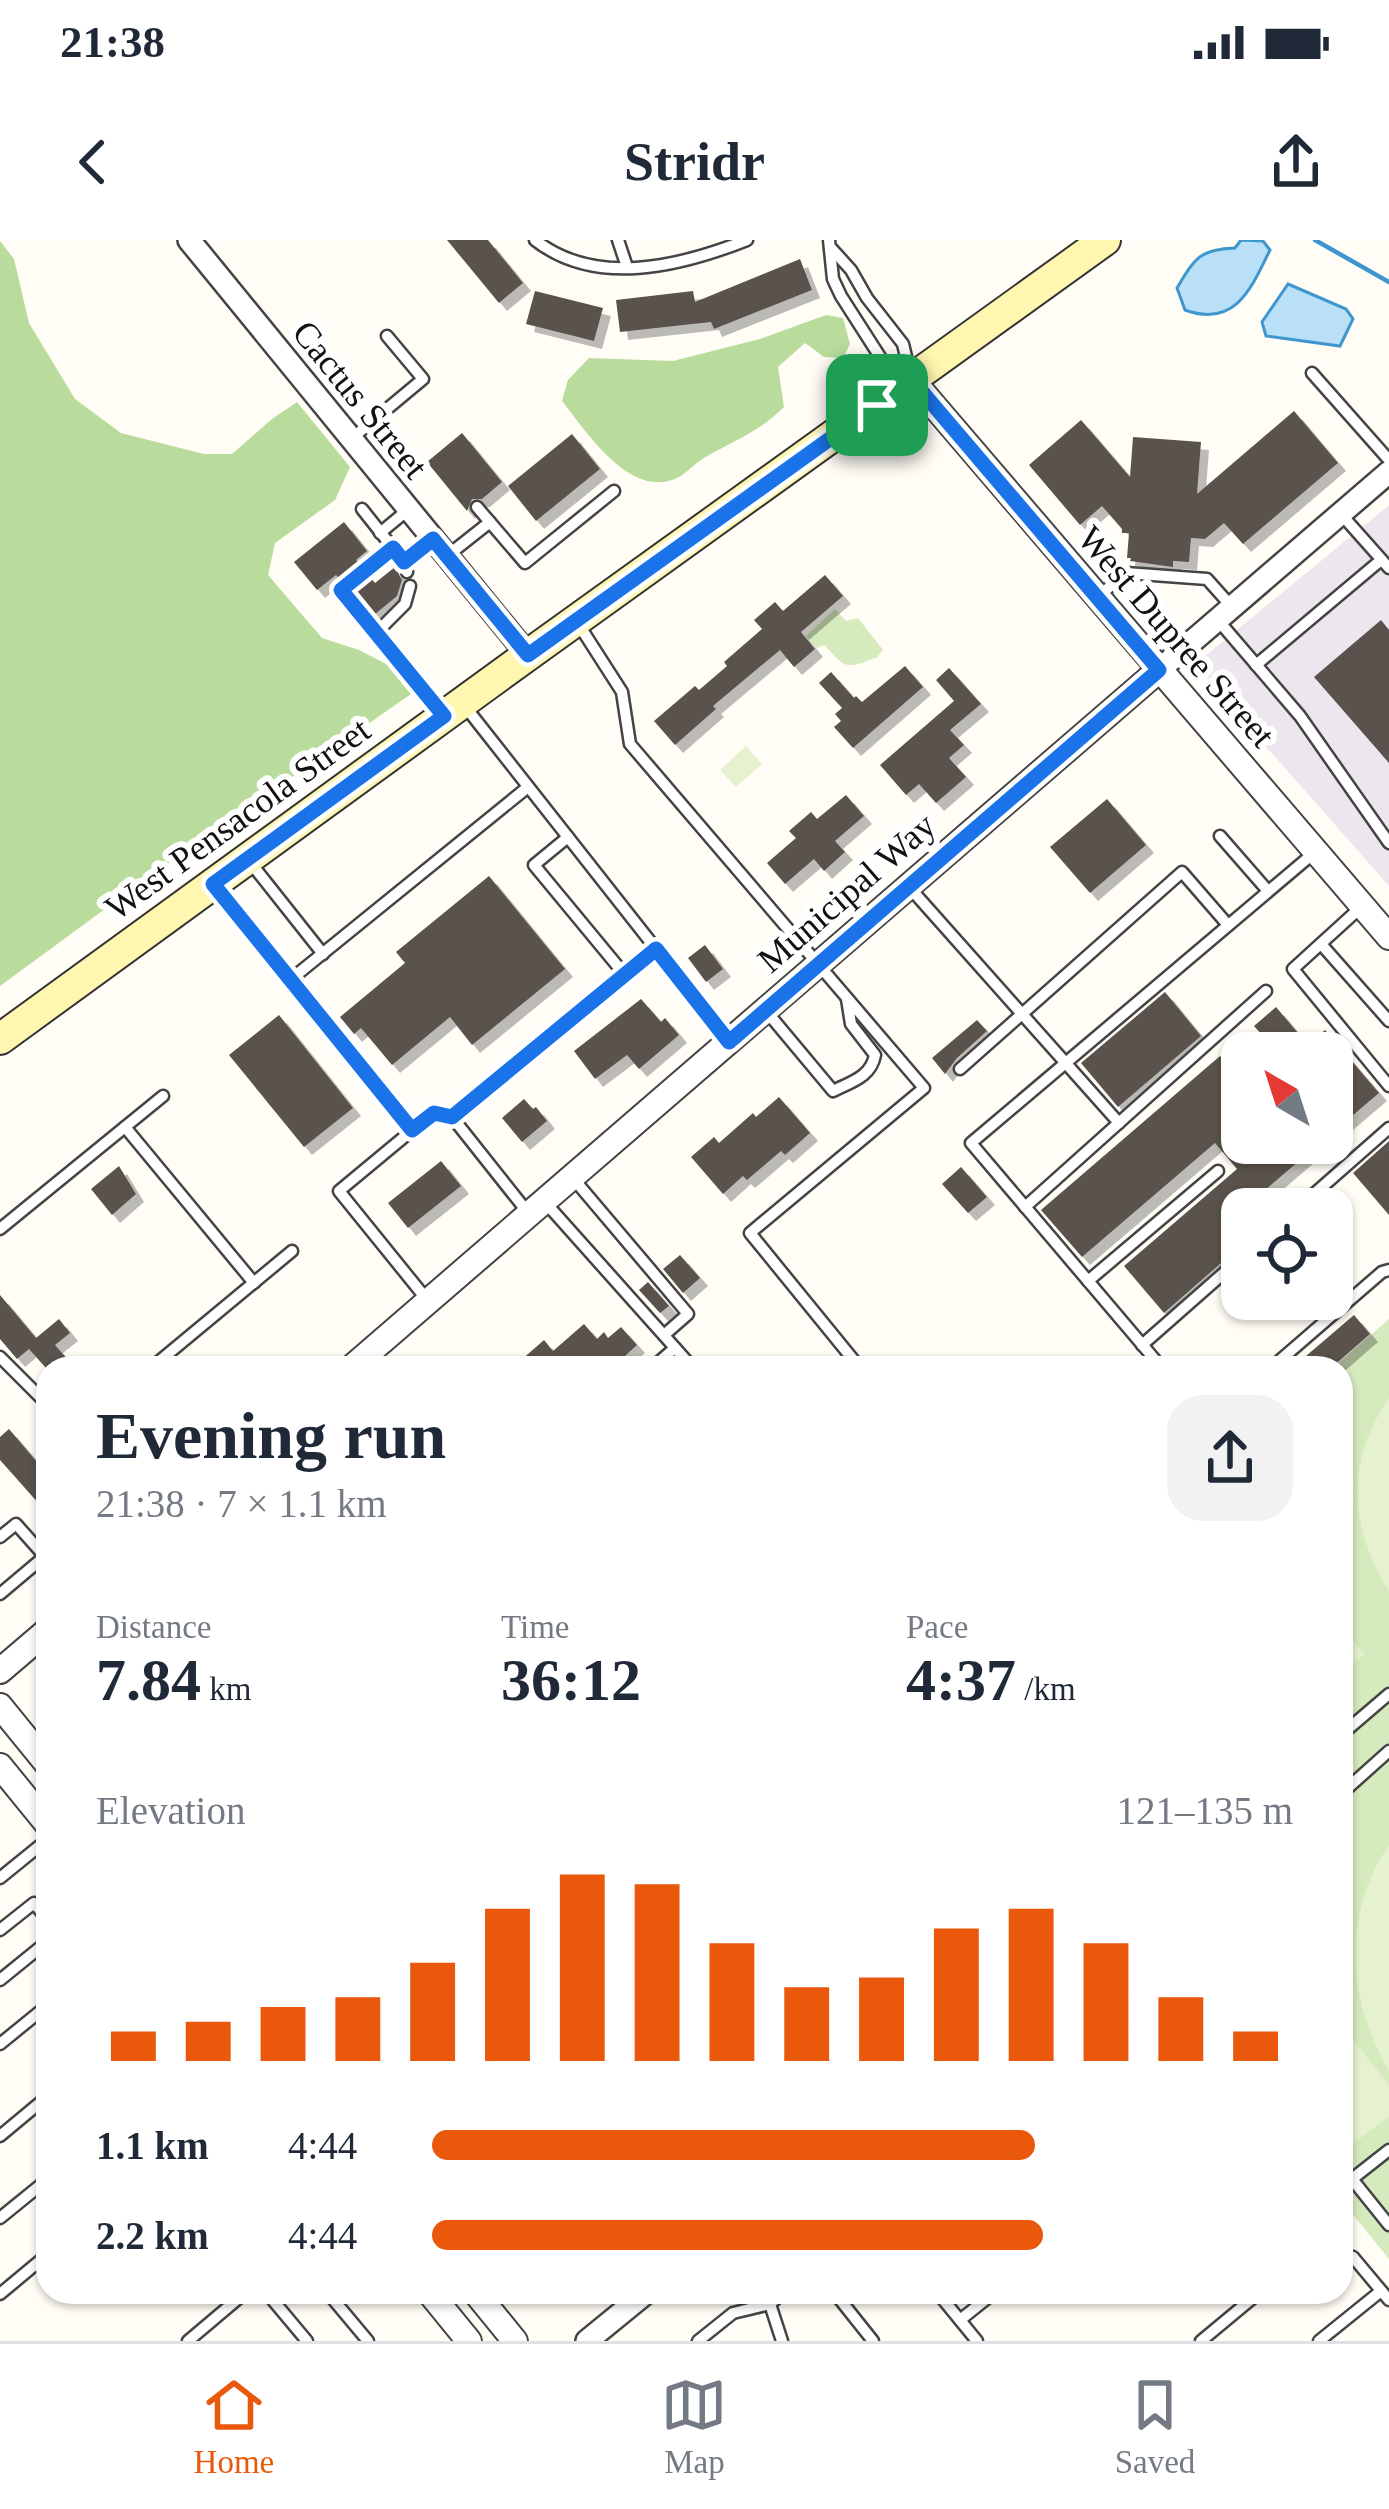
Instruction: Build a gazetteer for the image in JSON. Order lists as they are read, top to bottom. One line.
{"streets":{"main road":["West Pensacola Street"],"street":["Cactus Street","West Dupree Street","Municipal Way"]},"crossings":[["Cactus Street","West Pensacola Street"],["West Dupree Street","West Pensacola Street"],["West Dupree Street","Municipal Way"]],"north":"top left","page":{"status":"21:38","header":"Stridr","heading":["Evening run","21:38 · 7 × 1.1 km"],"stats":[["Distance","7.84 km"],["Time","36:12"],["Pace","4:37 /km"]],"chart":["Elevation","121–135 m"],"list":[{"name":"1.1 km","note":"4:44"},{"name":"2.2 km","note":"4:44"}],"tabs":["Home","Map","Saved"]}}
